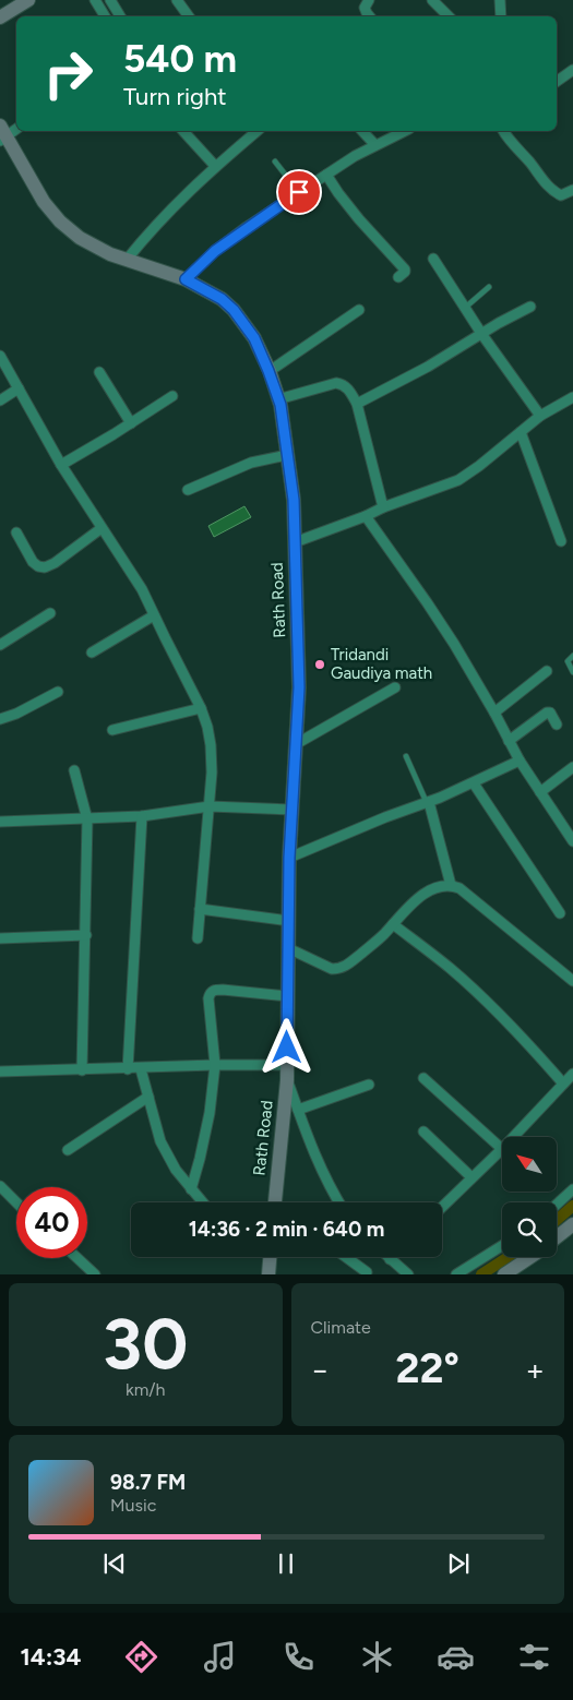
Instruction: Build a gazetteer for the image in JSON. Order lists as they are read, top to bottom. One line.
{"streets":{"street":["Rath Road"]},"places":["Tridandi Gaudiya math"],"north":"top left","page":{"turn":["540 m","Turn right"],"limit":"40","trip":"14:36 · 2 min · 640 m","tile":[["30","km/h"],"Climate"],"heat":["−","22°","+"],"song":["98.7 FM","Music"],"tabs":"14:34"}}
